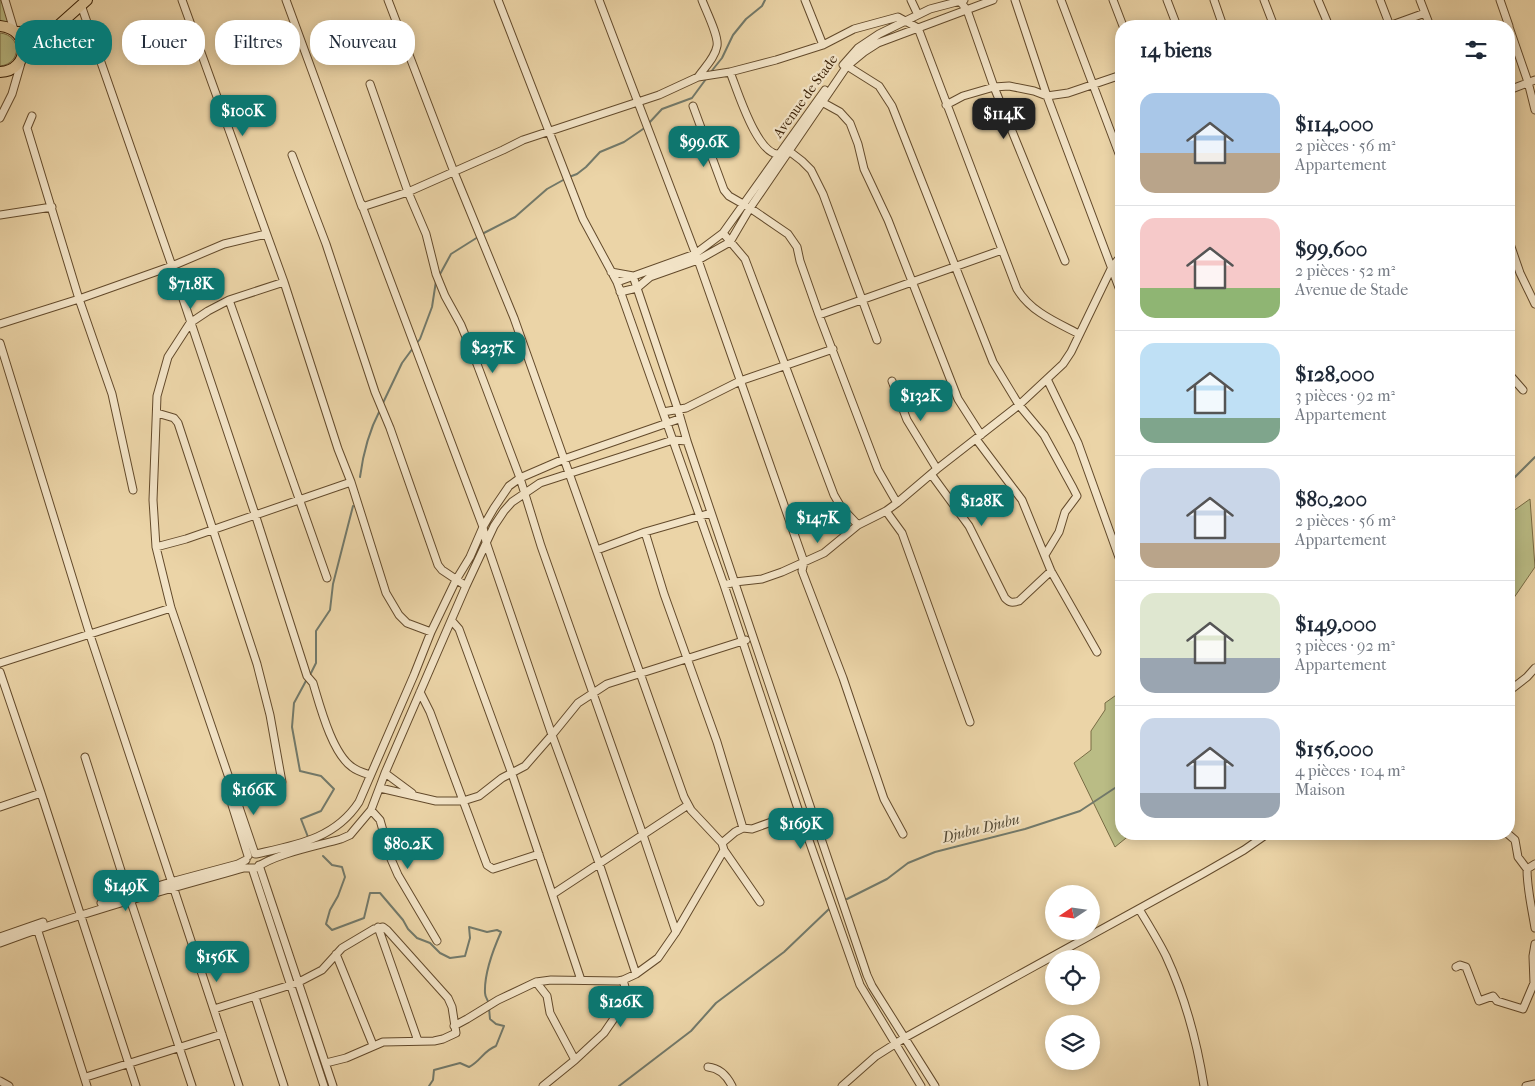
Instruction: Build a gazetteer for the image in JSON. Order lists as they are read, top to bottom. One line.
{"streets":{"street":["Avenue de Stade"]},"water":["Djubu Djubu"],"north":"left","page":{"chip":["Acheter","Louer","Filtres","Nouveau"],"heading":"14 biens","list":[{"name":"$114,000","note":"2 pièces · 56 m² · Appartement"},{"name":"$99,600","note":"2 pièces · 52 m² · Avenue de Stade"},{"name":"$128,000","note":"3 pièces · 92 m² · Appartement"},{"name":"$80,200","note":"2 pièces · 56 m² · Appartement"},{"name":"$149,000","note":"3 pièces · 92 m² · Appartement"},{"name":"$156,000","note":"4 pièces · 104 m² · Maison"}],"price":["$100K","$114K","$99.6K","$71.8K","$237K","$132K","$128K","$147K","$166K","$169K","$80.2K","$149K","$156K","$126K"]}}
